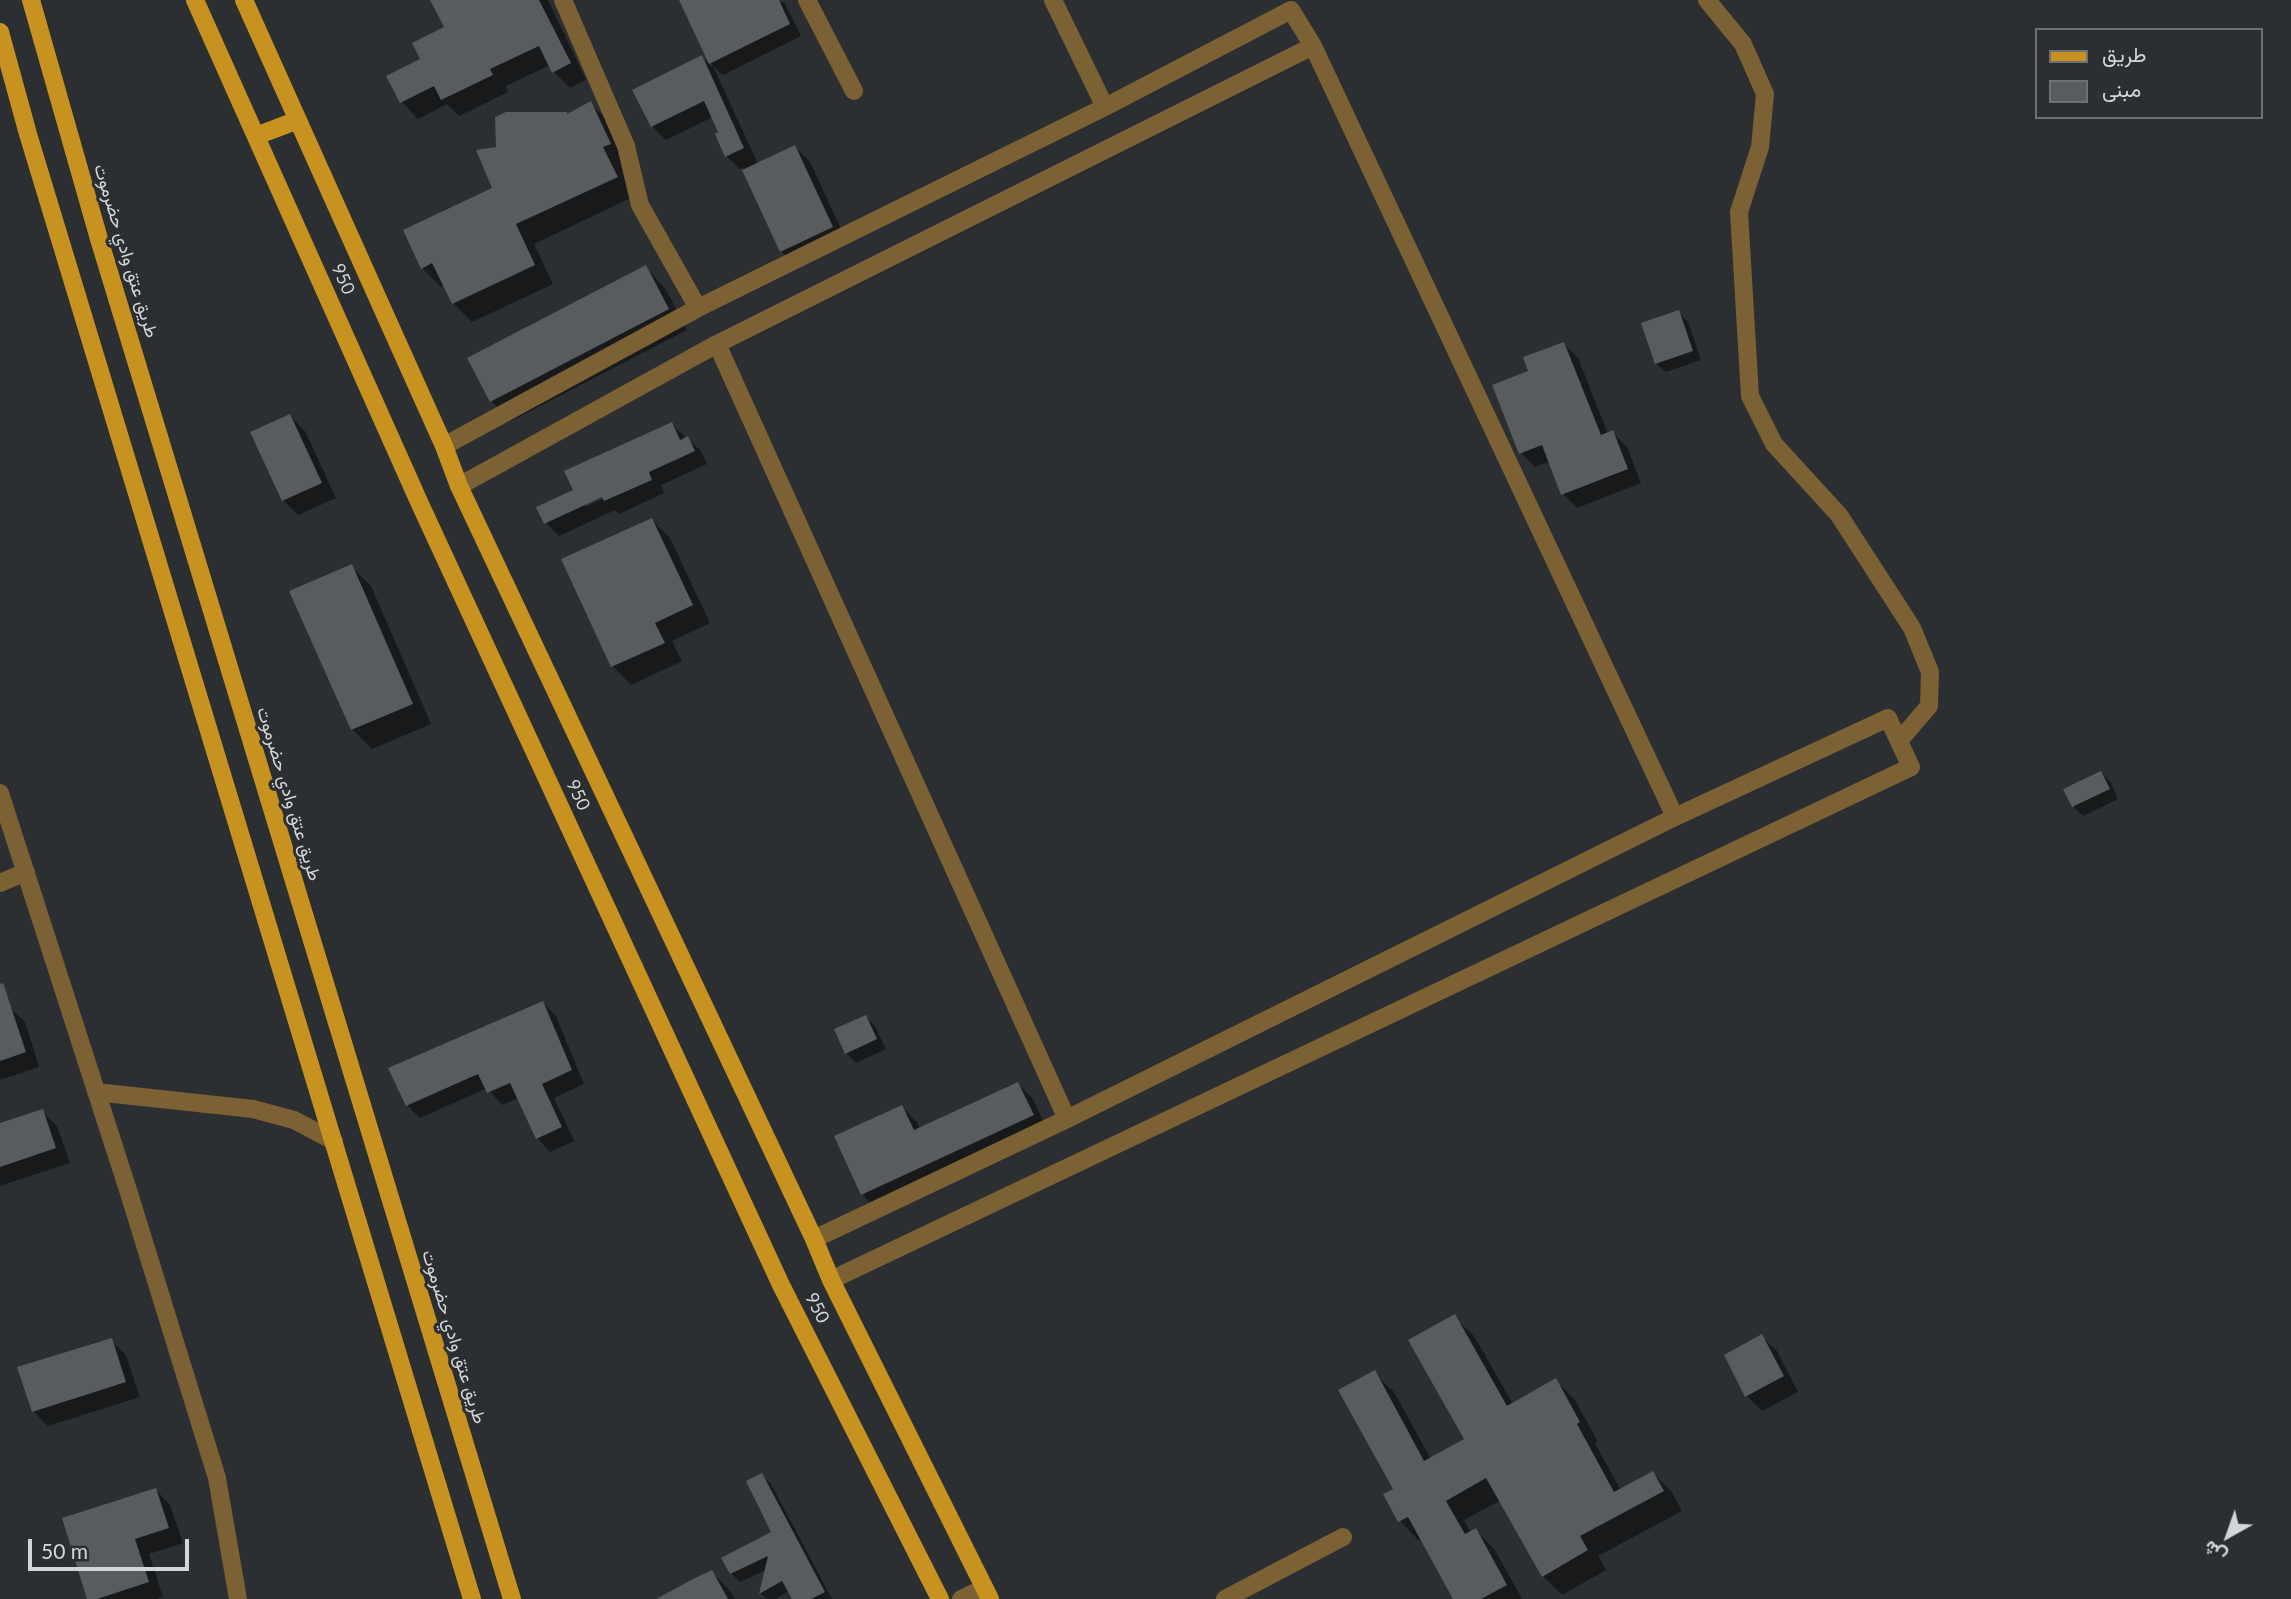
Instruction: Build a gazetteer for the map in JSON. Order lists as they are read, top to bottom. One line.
{"streets":{"main road":["طريق عتق وادي حضرموت","950"]},"legend":["طريق","مبنى"],"scale_bar":"50 m","north":"bottom left"}
